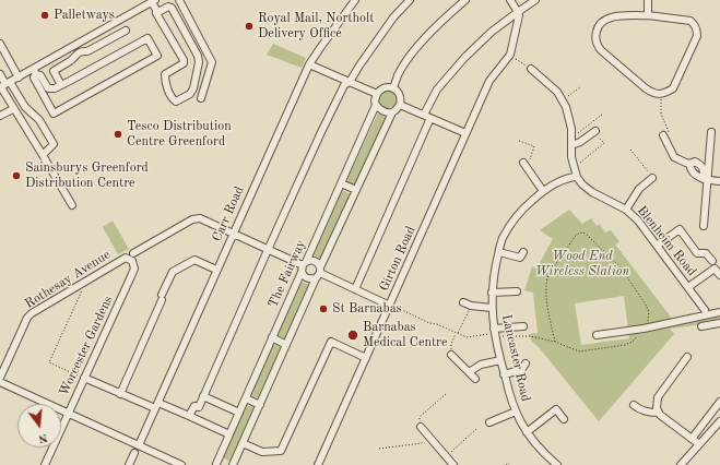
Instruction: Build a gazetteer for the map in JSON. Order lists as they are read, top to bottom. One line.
{"streets":{"street":["Carr Road","Blenheim Road","Girton Road","The Fairway","Rothesay Avenue","Worcester Gardens","Lancaster Road"]},"crossings":[["Carr Road","Rothesay Avenue"],["Blenheim Road","Lancaster Road"],["Rothesay Avenue","Worcester Gardens"]],"parks":["Wood End Wireless Station"],"places":["Palletways","Royal Mail, Northolt Delivery Office","Tesco Distribution Centre Greenford","Sainsburys Greenford Distribution Centre","St Barnabas","Barnabas Medical Centre"],"north":"bottom"}
